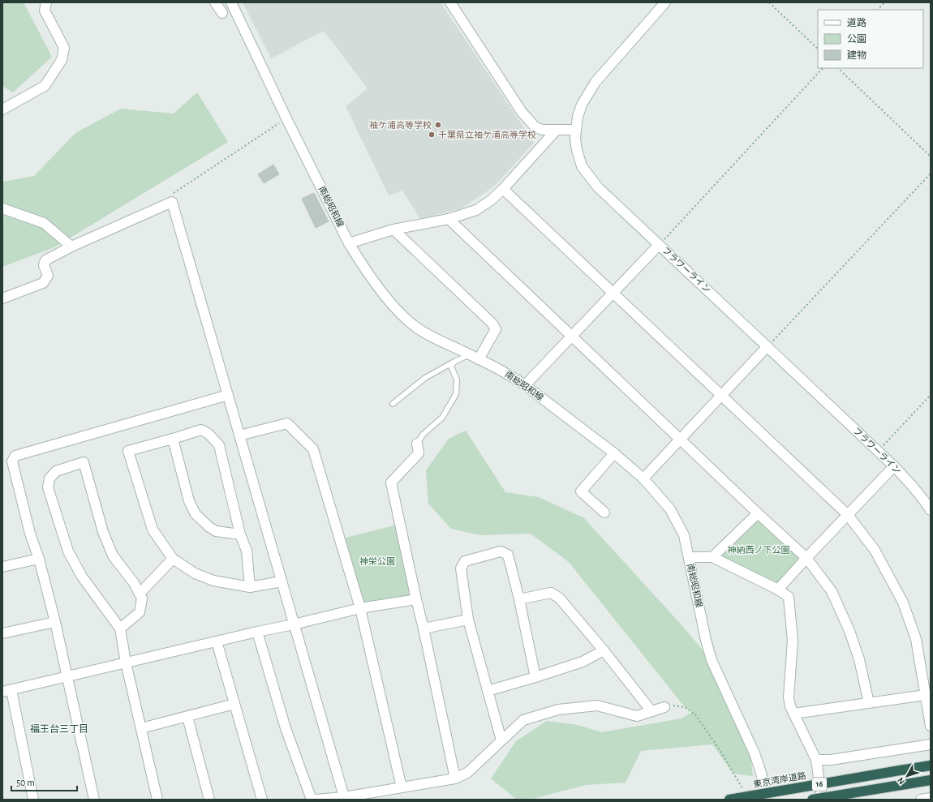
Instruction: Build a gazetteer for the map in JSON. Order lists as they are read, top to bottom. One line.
{"streets":{"highway":["東京湾岸道路","16"],"street":["南総昭和線","フラワーライン"]},"districts":["福王台三丁目"],"parks":["神納西ノ下公園","神栄公園"],"places":["袖ケ浦高等学校","千葉県立袖ケ浦高等学校"],"legend":["道路","公園","建物"],"scale_bar":"50 m","north":"bottom left"}
